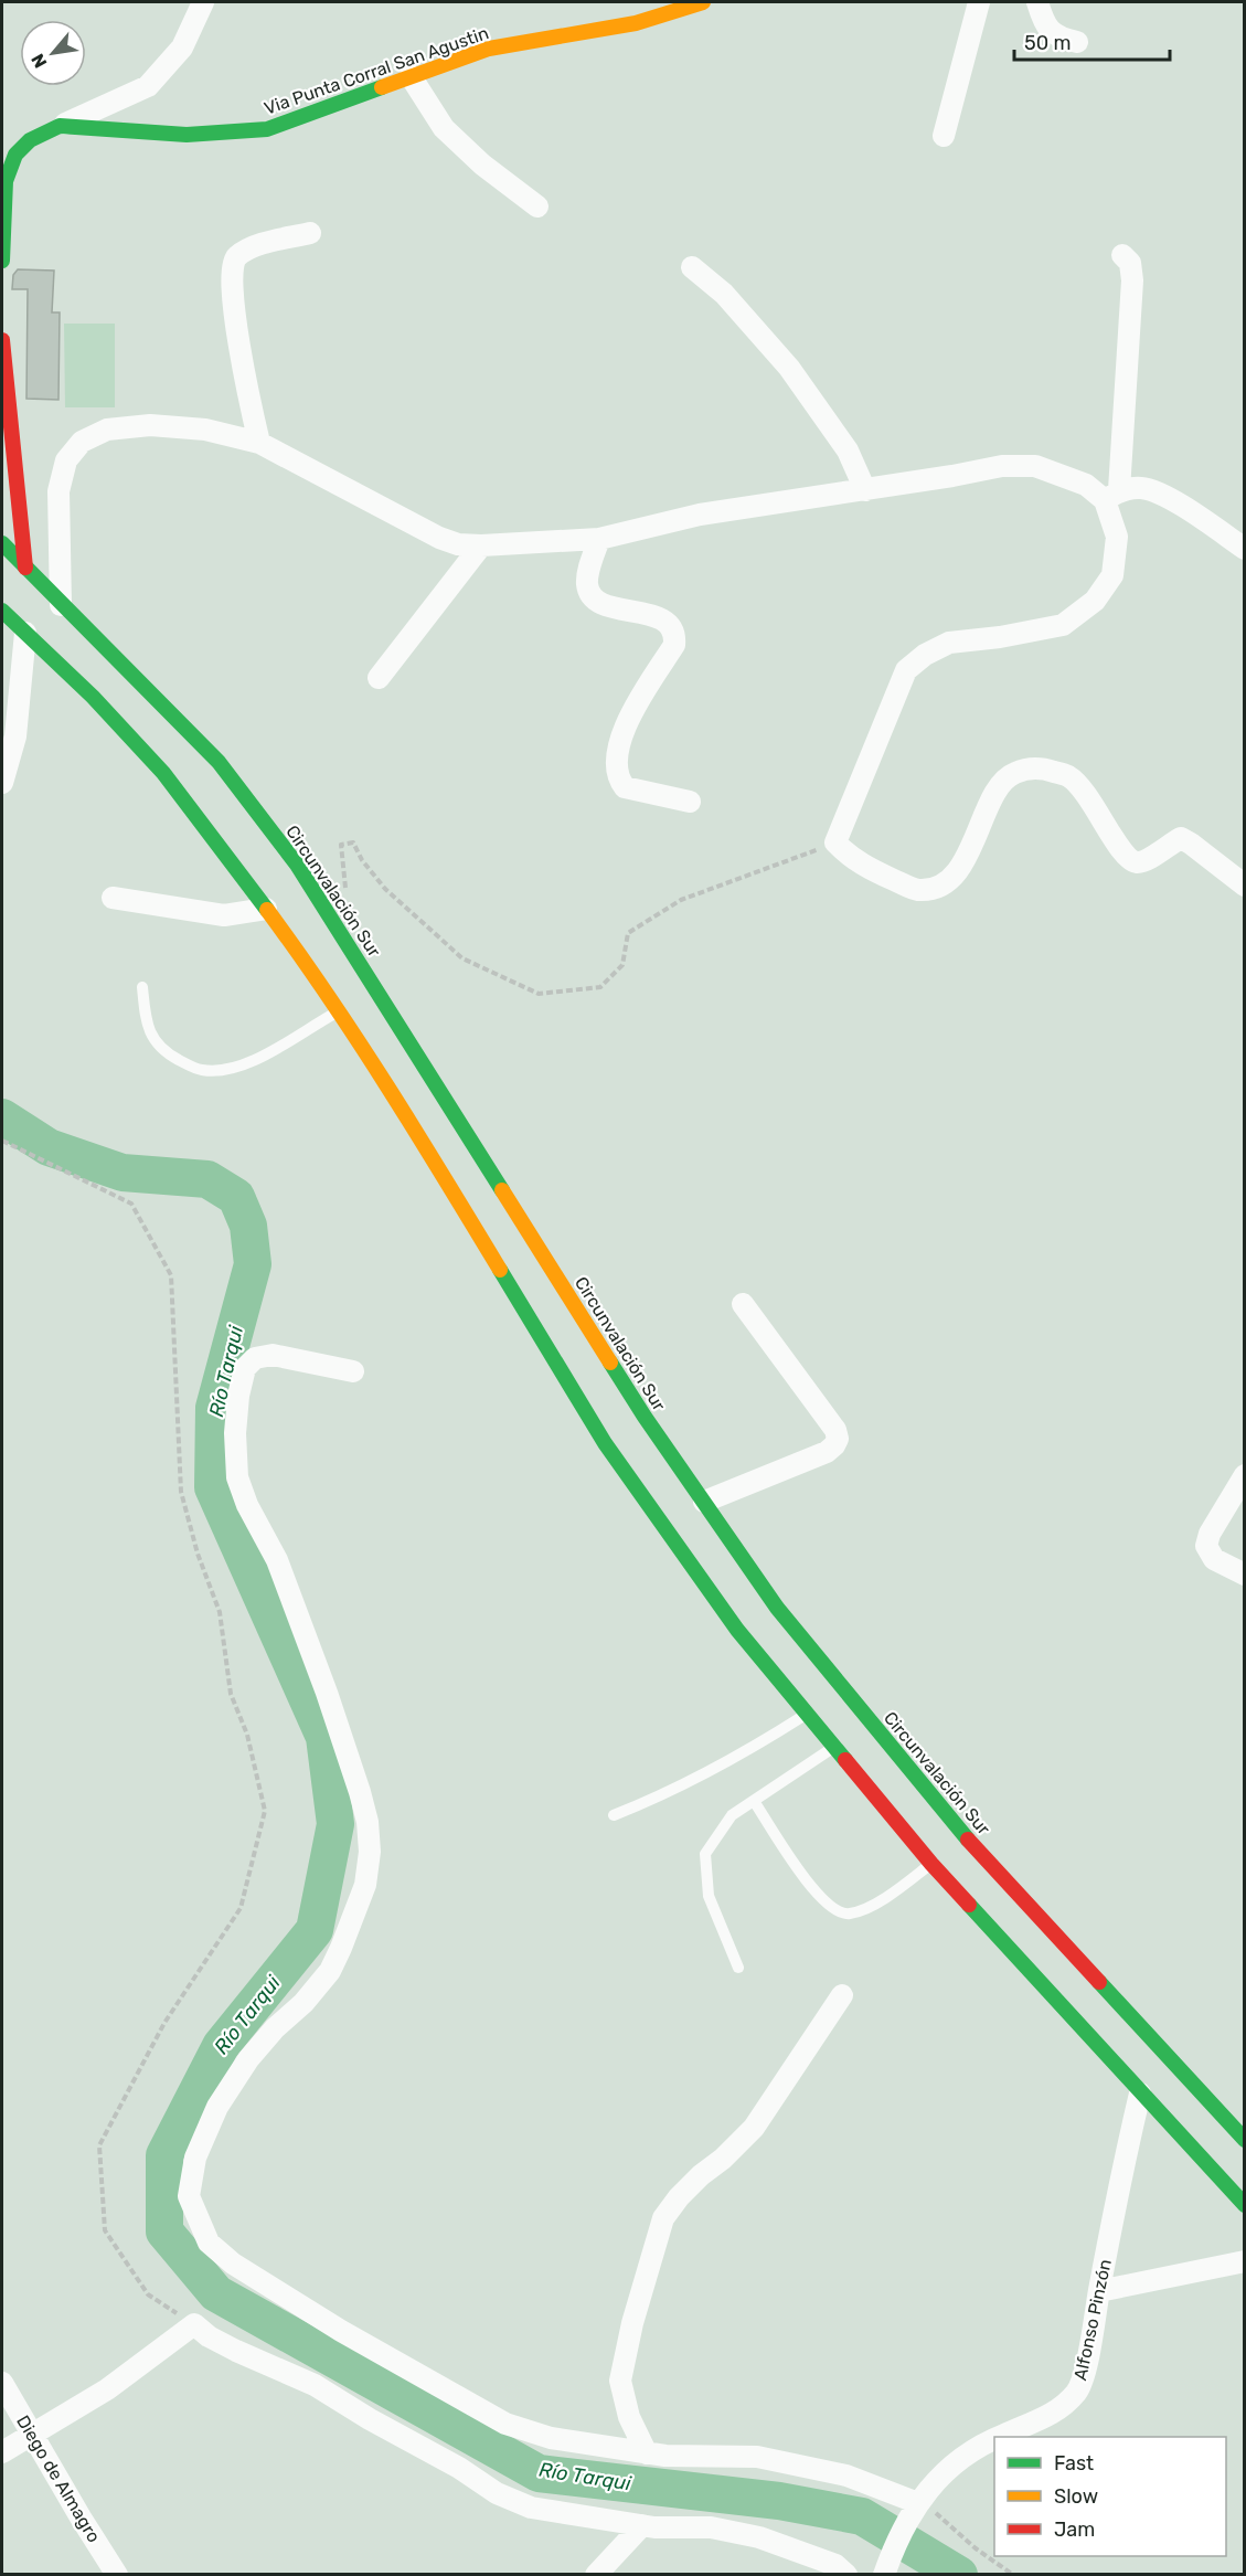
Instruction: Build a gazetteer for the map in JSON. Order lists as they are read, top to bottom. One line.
{"streets":{"main road":["Via Punta Corral San Agustin","Circunvalación Sur"],"street":["Alfonso Pinzón","Diego de Almagro"]},"water":["Río Tarqui"],"legend":["Fast","Slow","Jam"],"scale_bar":"50 m","north":"bottom left"}
